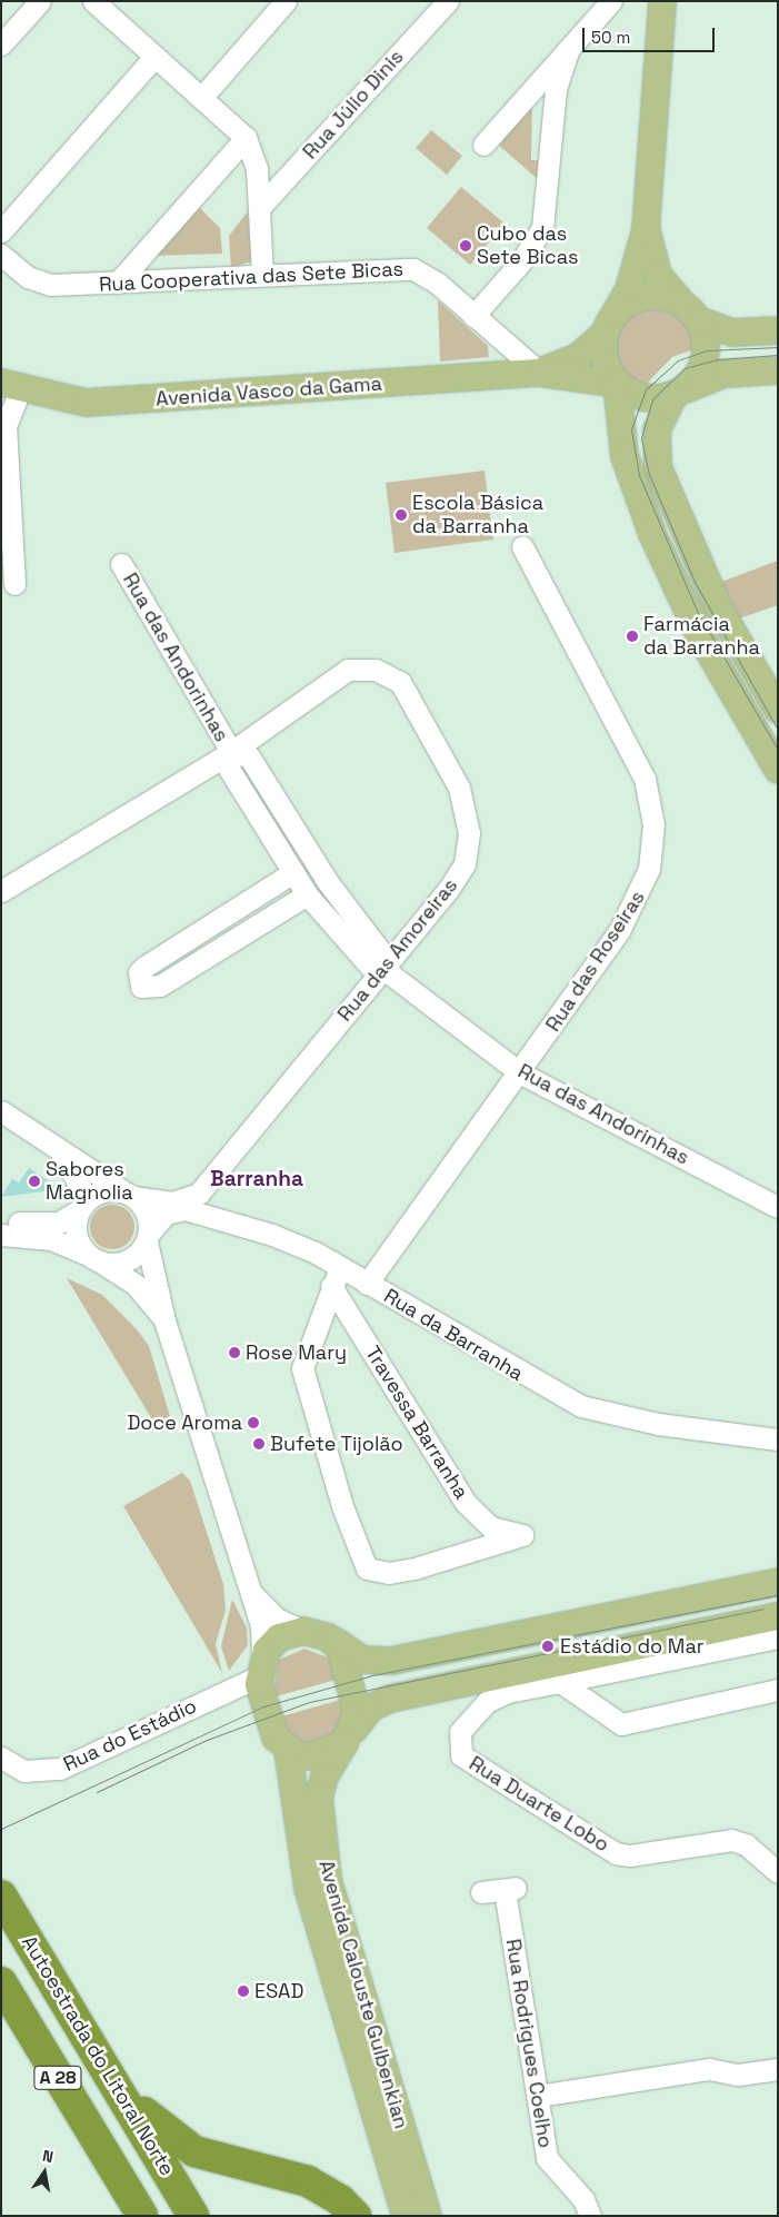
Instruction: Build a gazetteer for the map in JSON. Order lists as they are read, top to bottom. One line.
{"streets":{"highway":["Autoestrada do Litoral Norte","A 28"],"main road":["Avenida Vasco da Gama","Avenida Calouste Gulbenkian"],"street":["Rua Júlio Dinis","Rua Cooperativa das Sete Bicas","Rua das Andorinhas","Rua das Amoreiras","Rua das Roseiras","Rua da Barranha","Travessa Barranha","Rua do Estádio","Rua Duarte Lobo","Rua Rodrigues Coelho"]},"crossings":[["Rua Cooperativa das Sete Bicas","Avenida Vasco da Gama"],["Rua das Andorinhas","Rua das Amoreiras"],["Rua das Andorinhas","Rua das Roseiras"],["Rua das Amoreiras","Rua da Barranha"],["Rua das Roseiras","Rua da Barranha"],["Rua da Barranha","Travessa Barranha"],["Rua do Estádio","Avenida Calouste Gulbenkian"]],"districts":["Barranha"],"places":["Cubo das Sete Bicas","Escola Básica da Barranha","Farmácia da Barranha","Sabores Magnolia","Rose Mary","Doce Aroma","Bufete Tijolão","Estádio do Mar","ESAD"],"scale_bar":"50 m","north":"top"}
